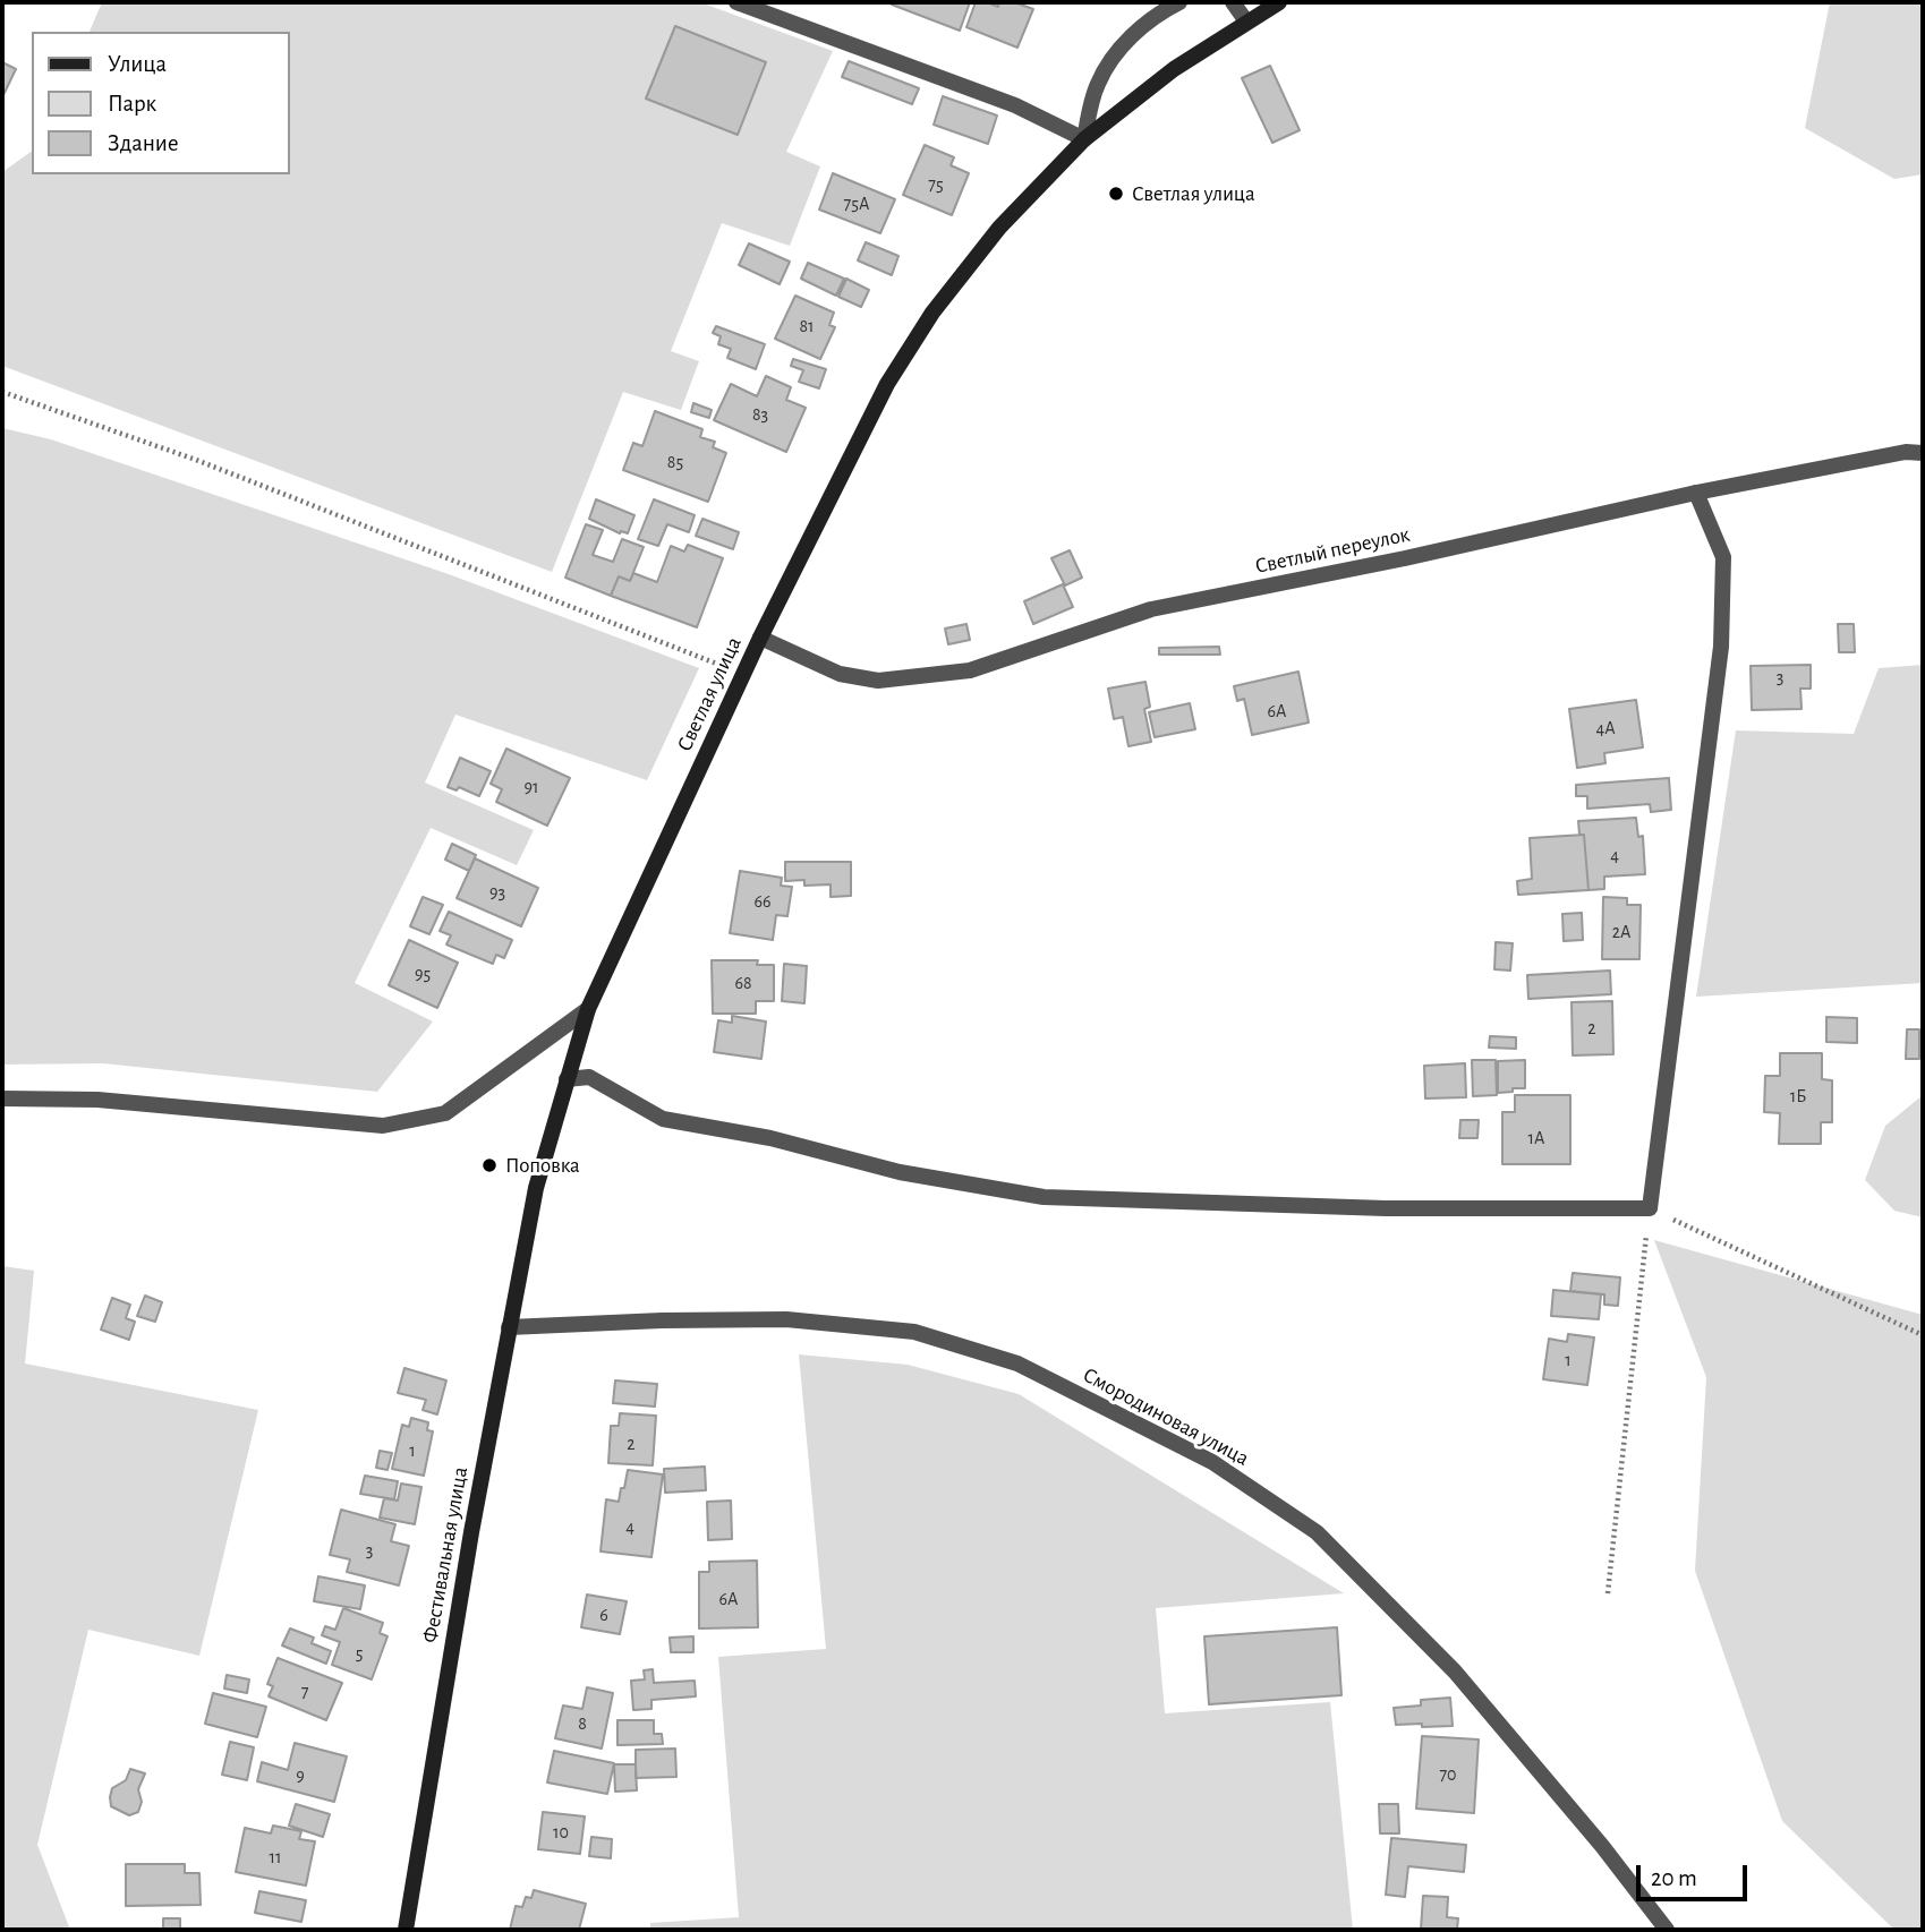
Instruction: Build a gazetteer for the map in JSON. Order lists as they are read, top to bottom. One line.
{"streets":{"street":["Светлый переулок","Светлая улица","Смородиновая улица","Фестивальная улица"]},"crossings":[["Светлый переулок","Светлая улица"],["Светлая улица","Фестивальная улица"],["Смородиновая улица","Фестивальная улица"]],"places":["Светлая улица","Поповка"],"house_numbers":["75","75А","81","83","85","3","6А","4А","91","4","93","66","2А","95","68","2","1Б","1А","1","2","1","4","3","6А","6","5","7","8","70","9","10","11"],"legend":["Улица","Парк","Здание"],"scale_bar":"20 m"}
